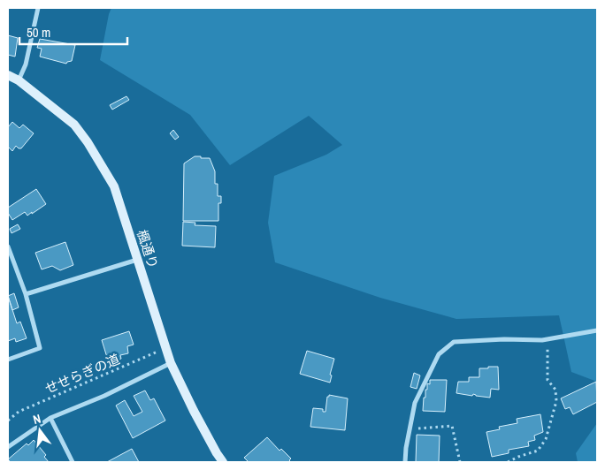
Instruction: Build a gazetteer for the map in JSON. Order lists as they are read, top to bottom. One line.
{"streets":{"street":["楓通り"],"path":["せせらぎの道"]},"crossings":[["楓通り","せせらぎの道"]],"scale_bar":"50 m","north":"top"}
